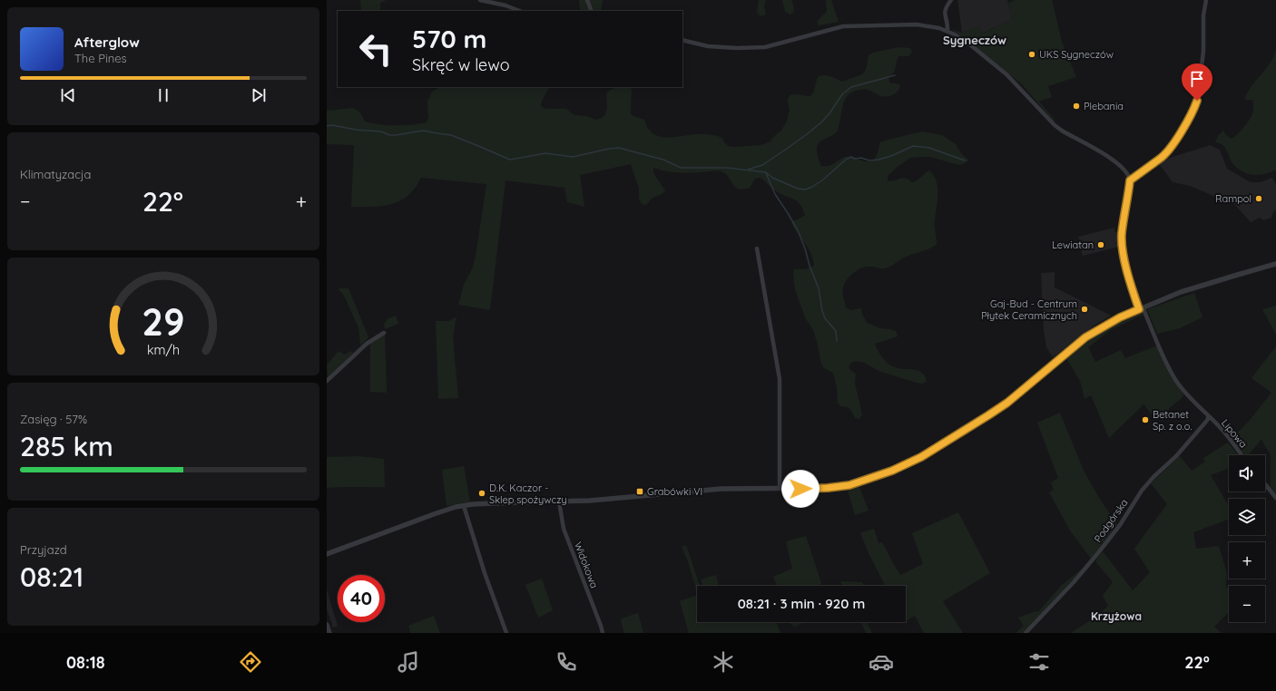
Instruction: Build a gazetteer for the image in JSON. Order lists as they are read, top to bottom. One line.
{"streets":{"street":["Lipowa","Podgórska","Widokowa"]},"crossings":[["Lipowa","Podgórska"]],"districts":["Sygneczów","Krzyżowa"],"places":{"other":["UKS Sygneczów","Plebania","Rampol","Lewiatan","Gaj-Bud - Centrum Płytek Ceramicznych","Betanet Sp. z o.o.","D.K. Kaczor - Sklep spożywczy"],"transit":["Grabówki VI"]},"page":{"turn":["570 m","Skręć w lewo"],"song":["Afterglow","The Pines"],"tile":["Klimatyzacja",["Zasięg · 57%","285 km"],["Przyjazd","08:21"]],"heat":["−","22°","+"],"map_buttons":["+","−"],"limit":"40","trip":"08:21 · 3 min · 920 m","tabs":["08:18","22°"],"gauge":["29","km/h"]}}
